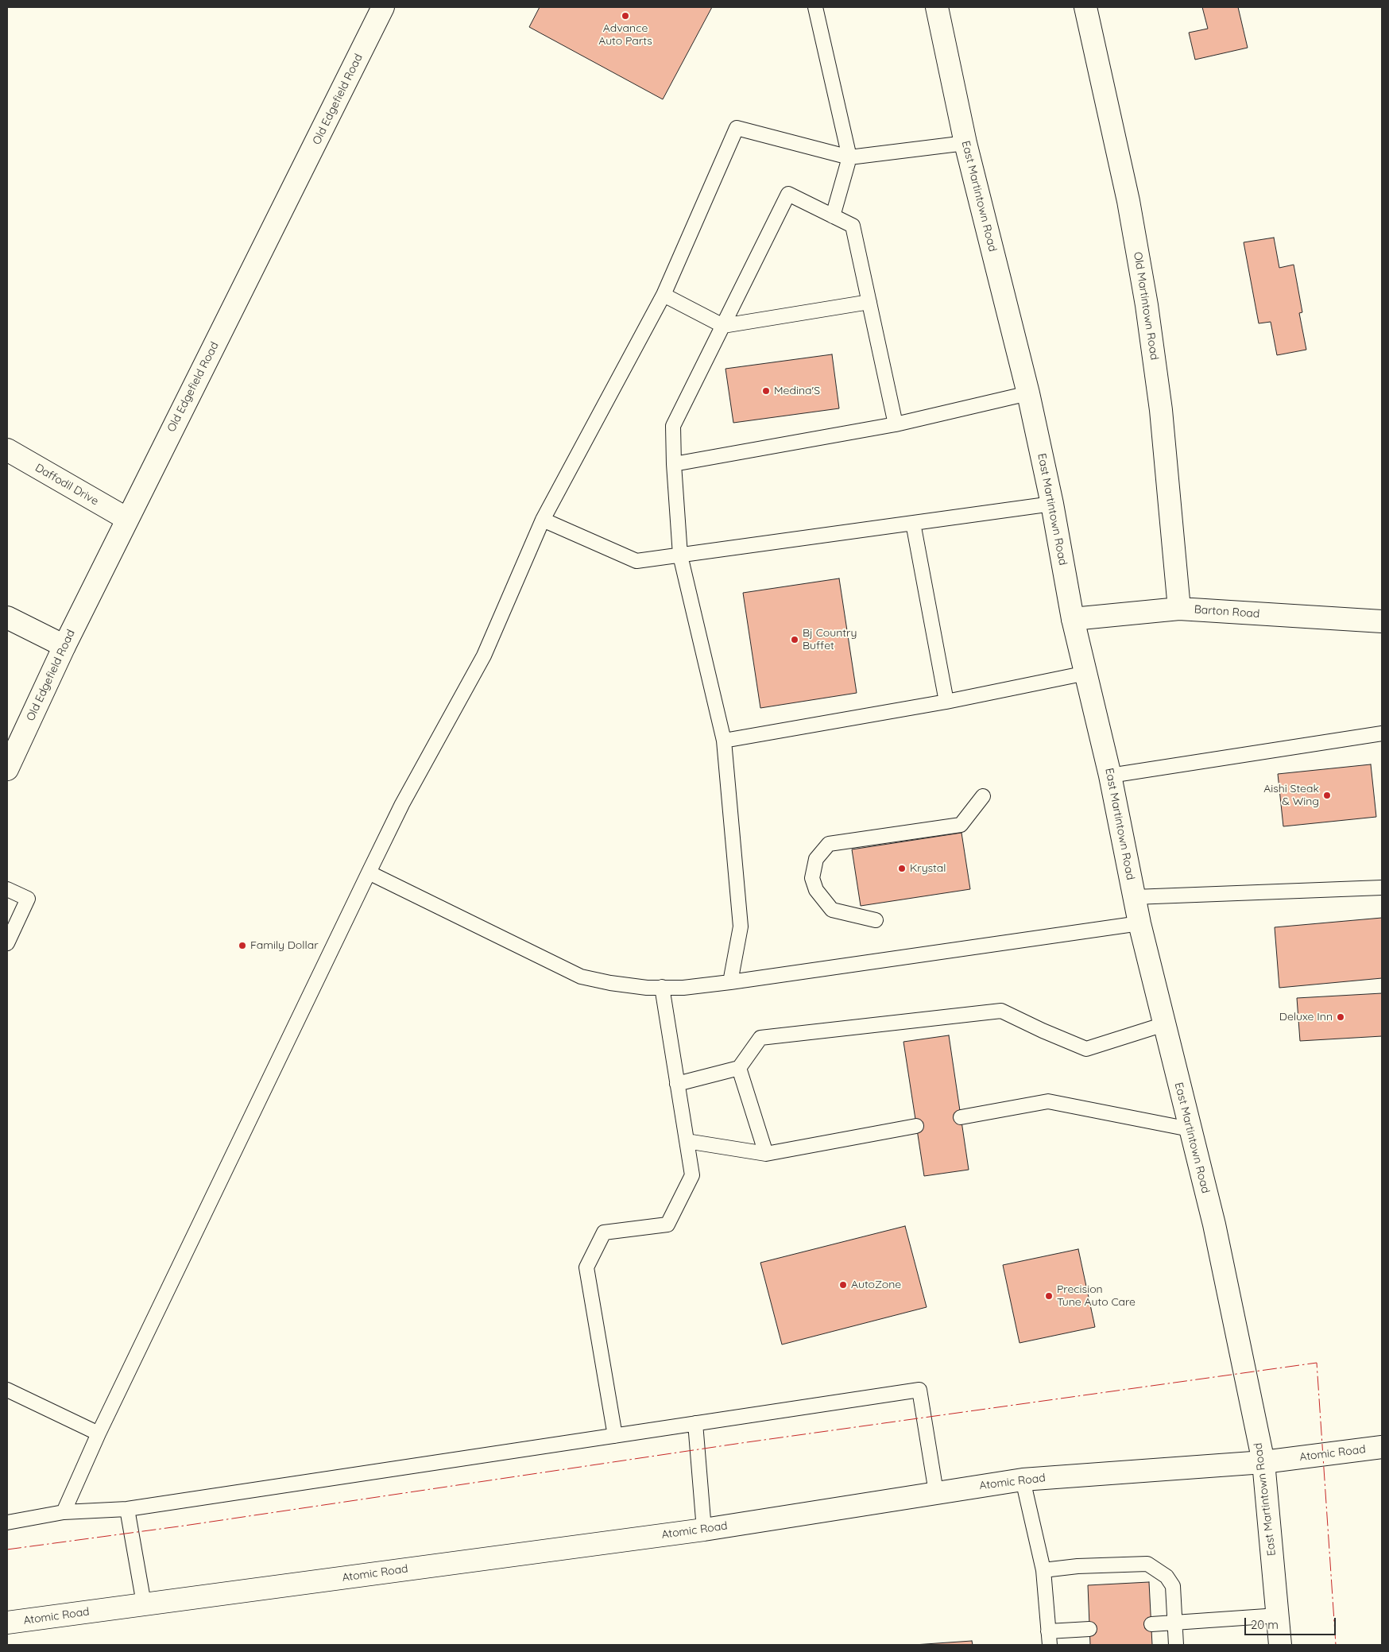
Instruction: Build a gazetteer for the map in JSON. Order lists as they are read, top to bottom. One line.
{"streets":{"main road":["Old Edgefield Road","East Martintown Road","Old Martintown Road","Daffodil Drive","Barton Road","Atomic Road"]},"crossings":[["Old Edgefield Road","Daffodil Drive"],["East Martintown Road","Barton Road"],["East Martintown Road","Atomic Road"],["Old Martintown Road","Barton Road"]],"places":["Advance Auto Parts","Medina'S","Bj Country Buffet","Aishi Steak & Wing","Krystal","Family Dollar","Deluxe Inn","AutoZone","Precision Tune Auto Care"],"scale_bar":"20 m"}
